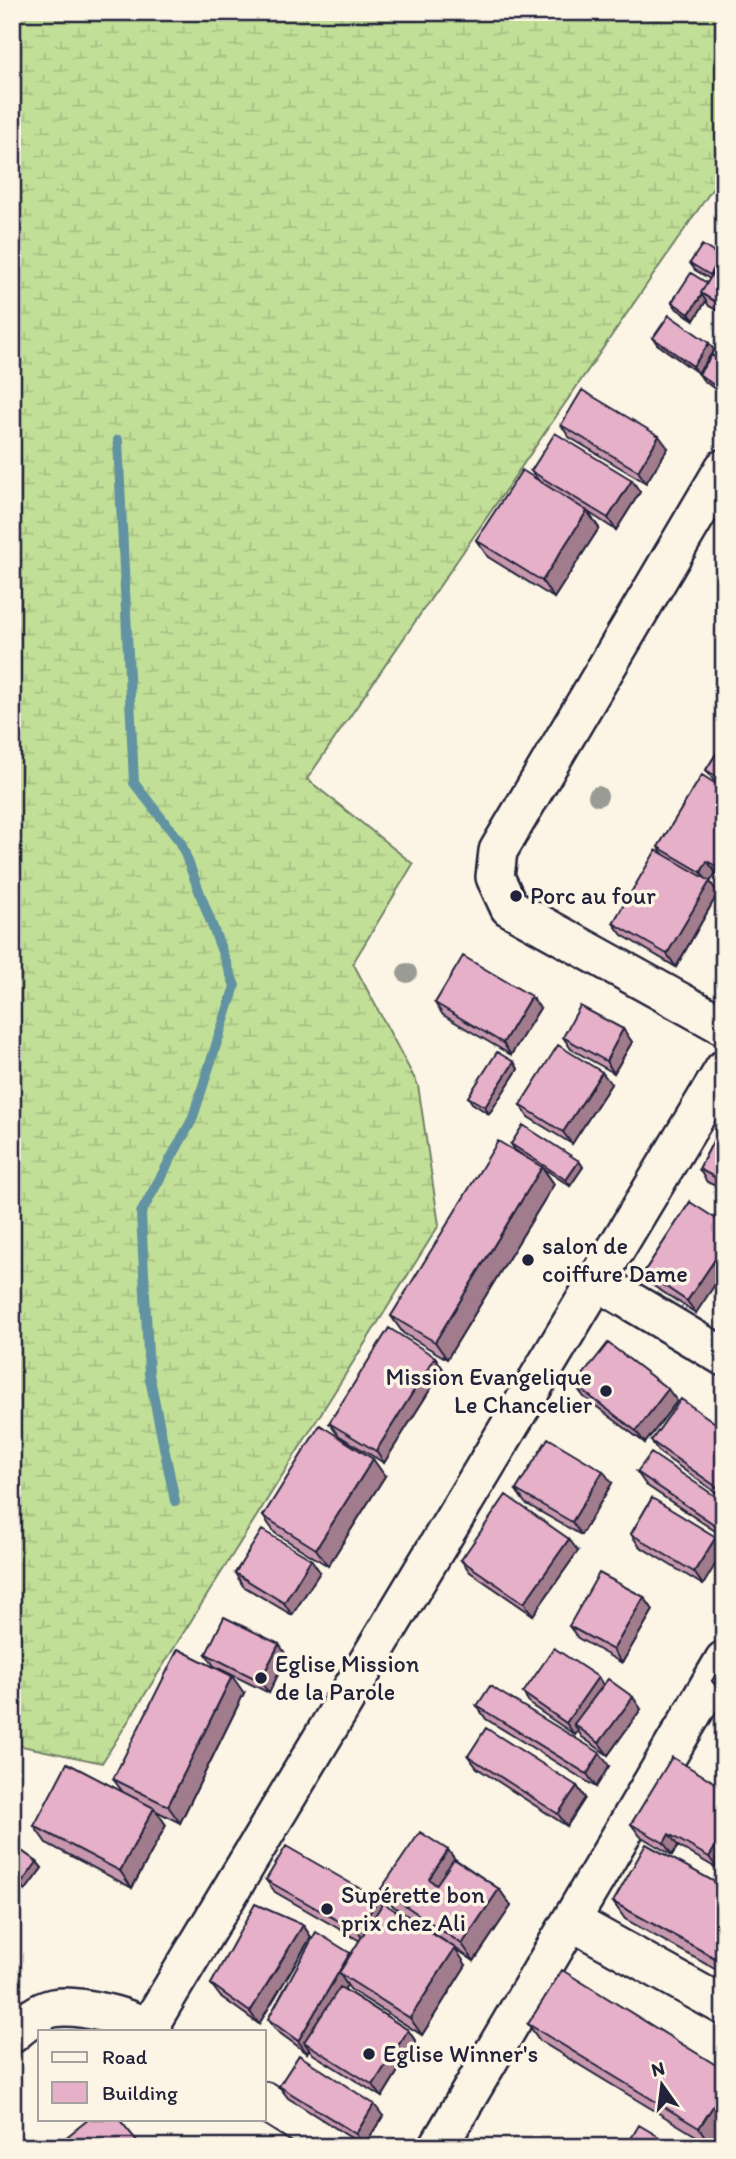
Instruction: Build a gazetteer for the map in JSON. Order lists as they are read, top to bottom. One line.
{"places":["Porc au four","salon de coiffure Dame","Mission Evangelique Le Chancelier","Eglise Mission de la Parole","Supérette bon prix chez Ali","Eglise Winner's"],"legend":["Road","Building"],"north":"top"}
